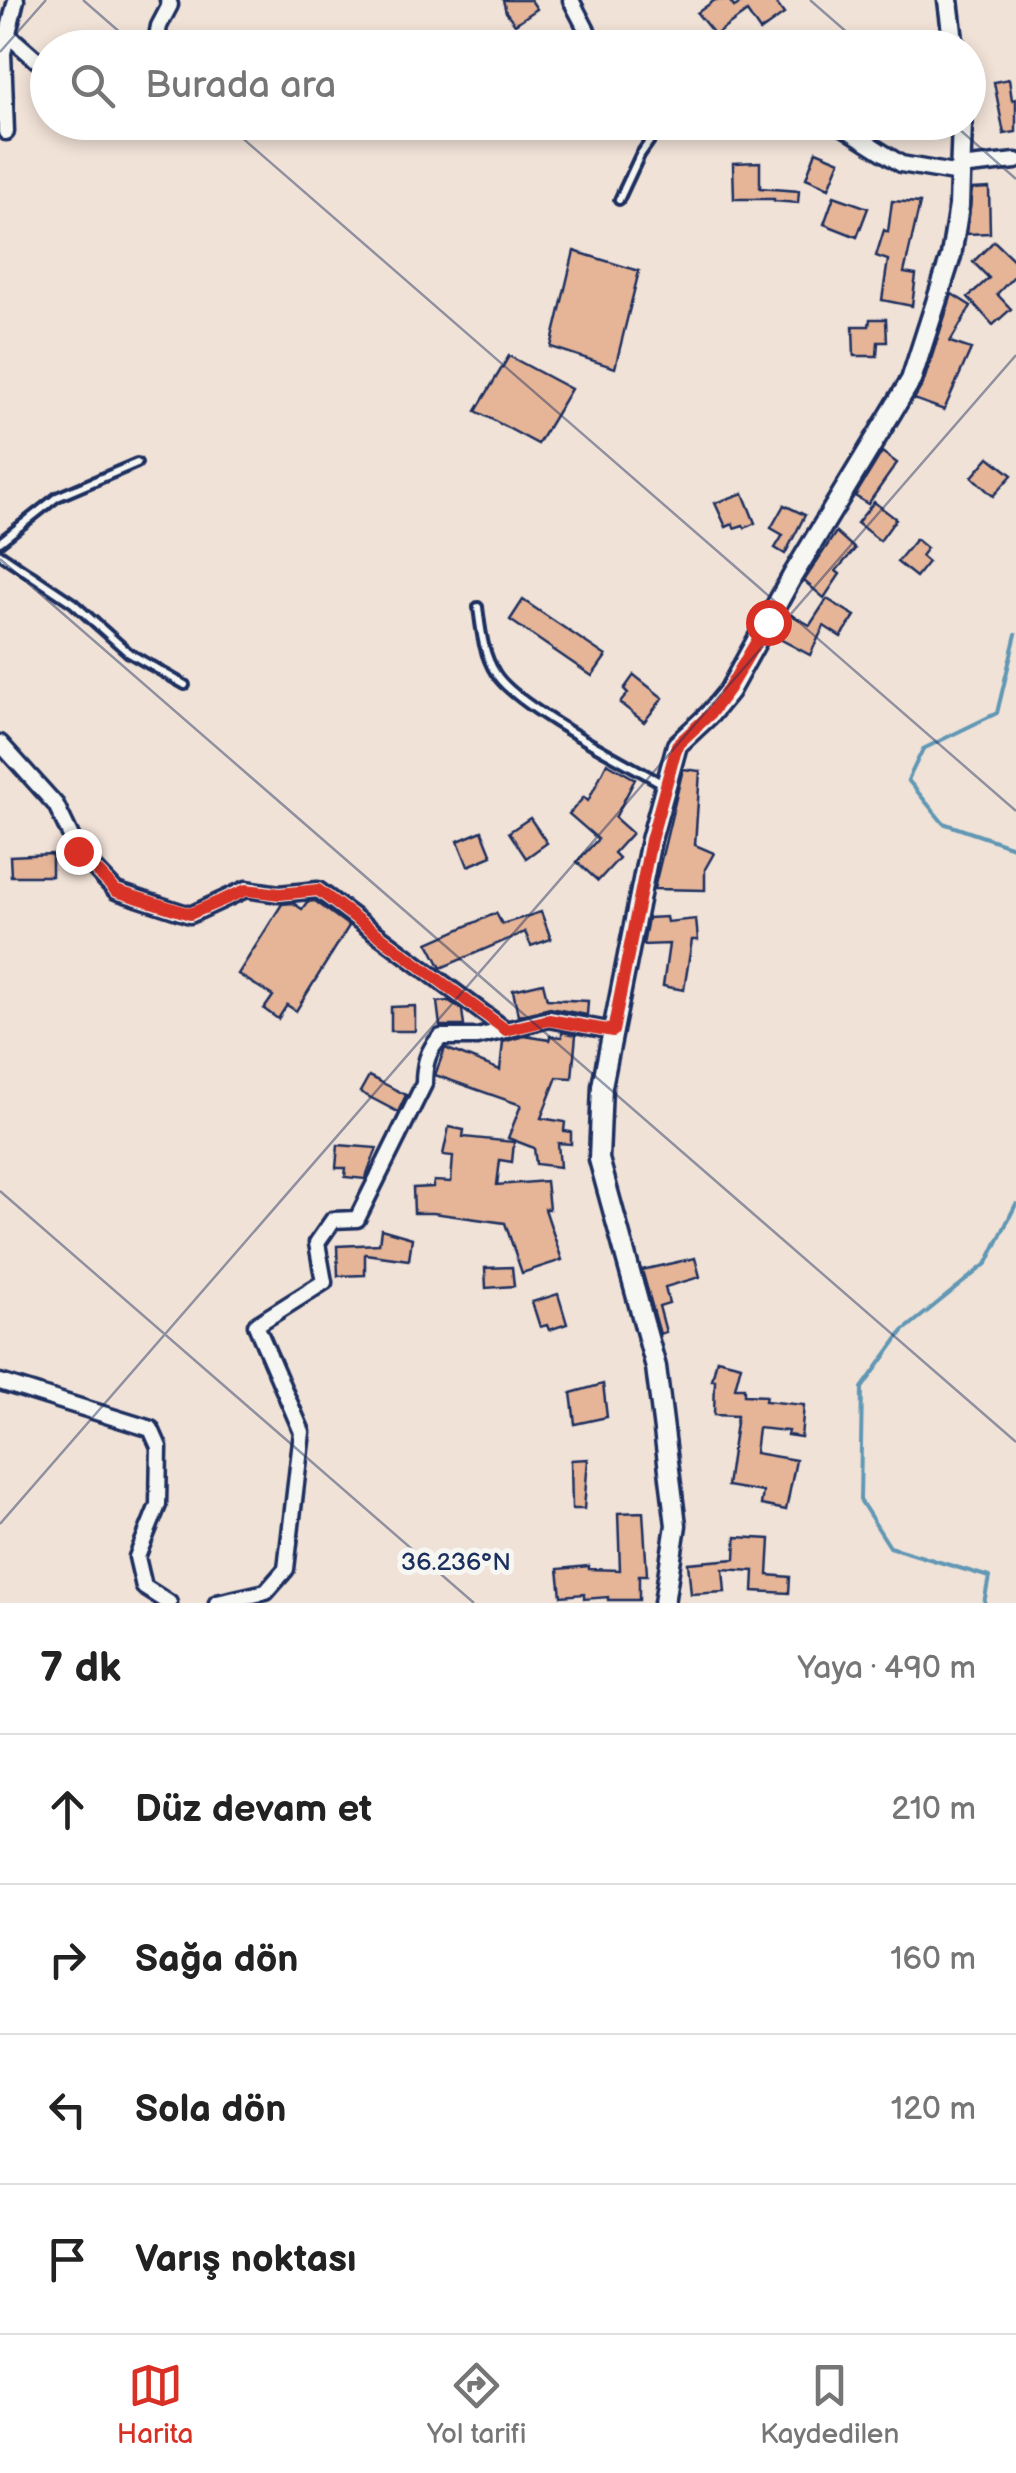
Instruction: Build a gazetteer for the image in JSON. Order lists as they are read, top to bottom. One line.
{"page":{"search":"Burada ara","heading":["7 dk","Yaya · 490 m"],"list":[["Düz devam et","210 m"],["Sağa dön","160 m"],["Sola dön","120 m"],"Varış noktası"],"nav":["Harita","Yol tarifi","Kaydedilen"]},"coordinates":["36.236°N"]}
